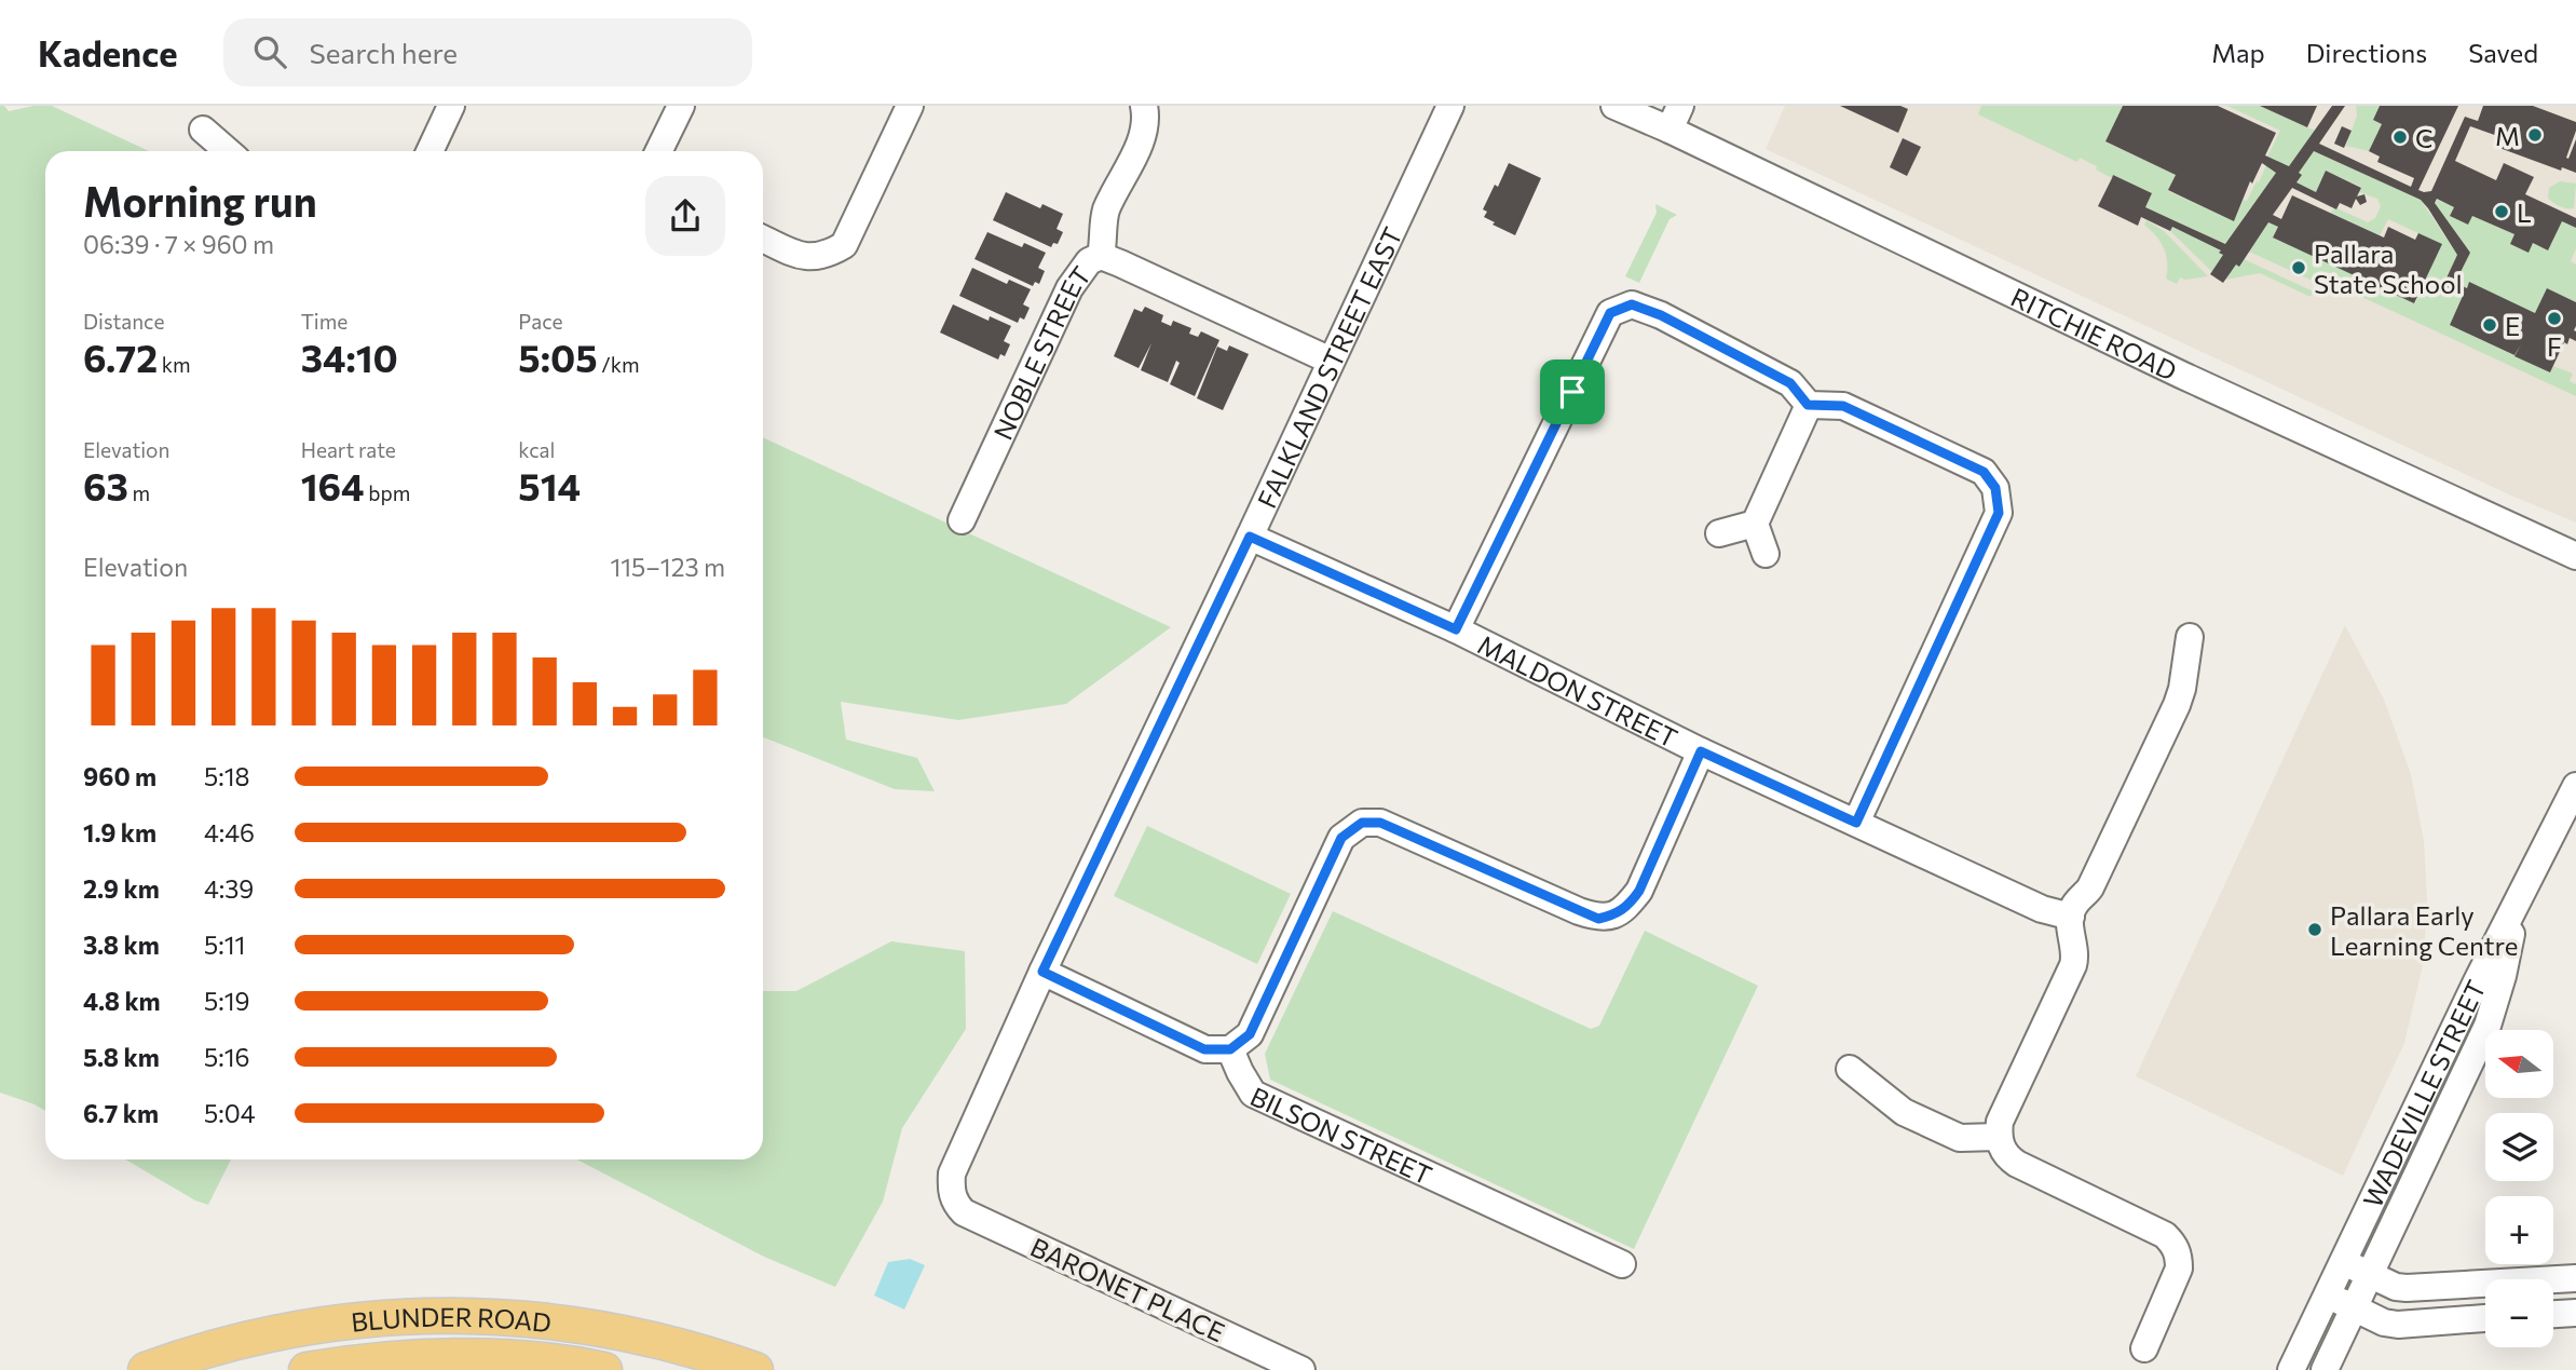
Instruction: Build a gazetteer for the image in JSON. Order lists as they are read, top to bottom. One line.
{"streets":{"main road":["BLUNDER ROAD"],"street":["RITCHIE ROAD","NOBLE STREET","FALKLAND STREET EAST","MALDON STREET","WADEVILLE STREET","BILSON STREET","BARONET PLACE"]},"crossings":[["FALKLAND STREET EAST","MALDON STREET"],["FALKLAND STREET EAST","BARONET PLACE"]],"places":["M","C","L","Pallara State School","F","E","Pallara Early Learning Centre"],"north":"left","page":{"header":"Kadence","search":"Search here","nav":["Map","Directions","Saved"],"heading":["Morning run","06:39 · 7 × 960 m"],"stats":[["Distance","6.72 km"],["Time","34:10"],["Pace","5:05 /km"],["Elevation","63 m"],["Heart rate","164 bpm"],["kcal","514"]],"chart":["Elevation","115–123 m"],"list":[{"name":"960 m","note":"5:18"},{"name":"1.9 km","note":"4:46"},{"name":"2.9 km","note":"4:39"},{"name":"3.8 km","note":"5:11"},{"name":"4.8 km","note":"5:19"},{"name":"5.8 km","note":"5:16"},{"name":"6.7 km","note":"5:04"}],"map_buttons":["+","−"]}}
